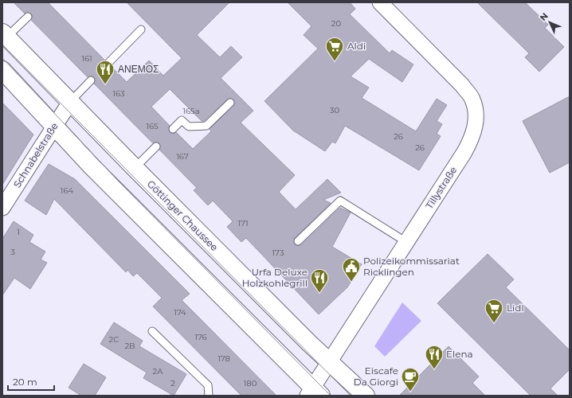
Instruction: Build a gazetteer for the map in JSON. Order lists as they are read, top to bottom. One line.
{"streets":{"street":["Schnabelstraße","Tillystraße","Göttinger Chaussee"]},"crossings":[["Schnabelstraße","Göttinger Chaussee"],["Tillystraße","Göttinger Chaussee"]],"places":{"supermarket":["Aldi","Lidl"],"restaurant":["ΑΝΕΜΟΣ","Urfa Deluxe Holzkohlegrill","Elena"],"public building":["Polizeikommissariat Ricklingen"],"cafe":["Eiscafe Da Giorgi"]},"house_numbers":["20","161","163","30","165a","165","26","26","167","164","171","1","3","173","174","176","2C","2B","178","2A","2","180"],"scale_bar":"20 m","north":"top left"}
